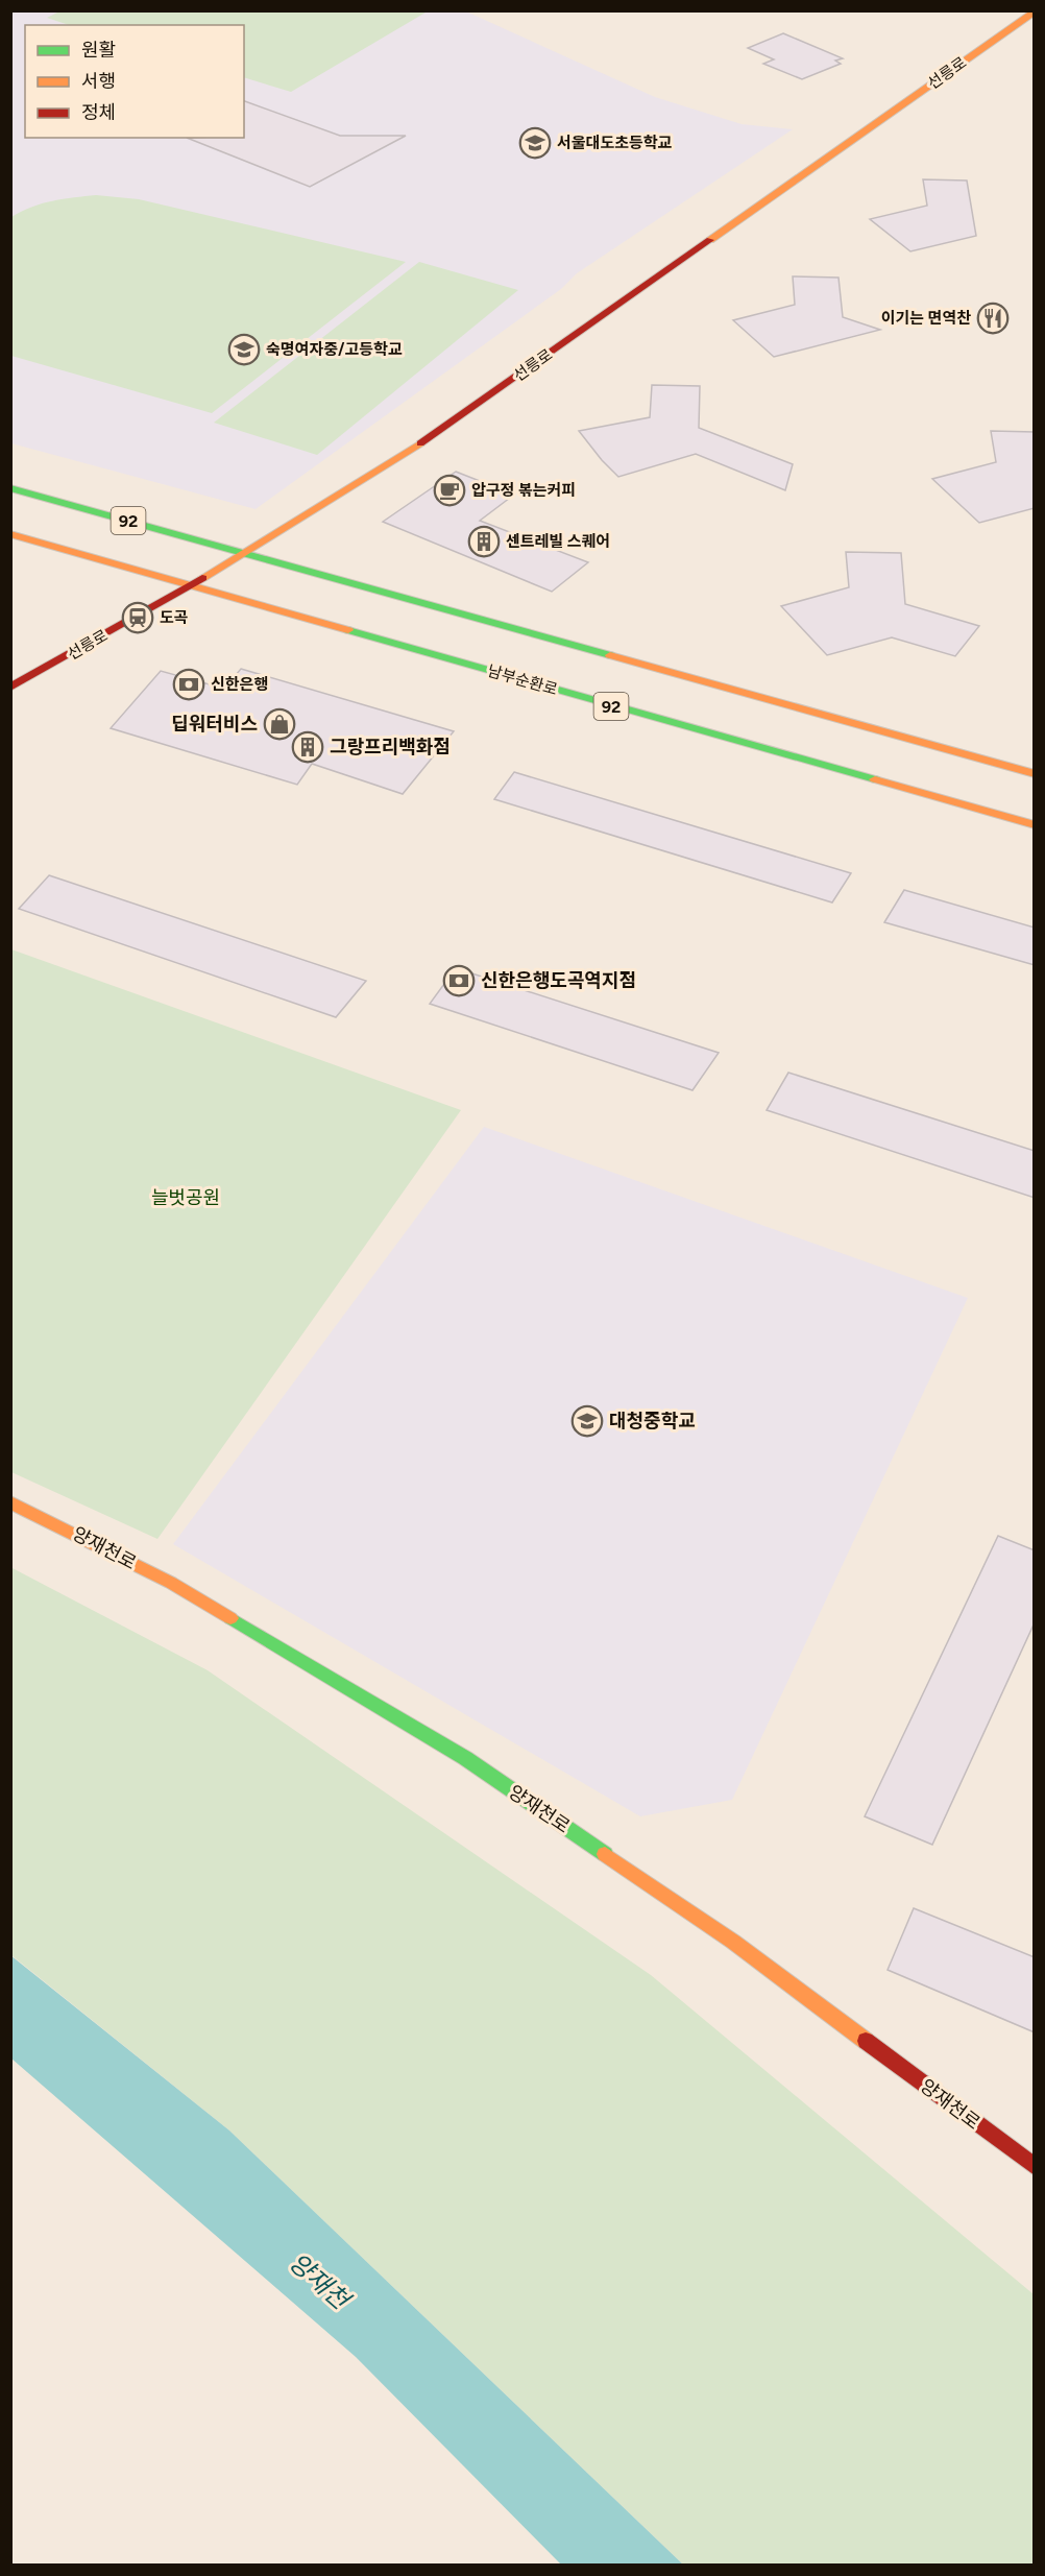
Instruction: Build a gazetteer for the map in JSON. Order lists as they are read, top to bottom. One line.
{"streets":{"main road":["선릉로","92","남부순환로","양재천로"]},"crossings":[["선릉로","92"],["선릉로","남부순환로"]],"water":["양재천"],"parks":["늘벗공원"],"places":{"school or university":["서울대도초등학교","숙명여자중/고등학교","대청중학교"],"restaurant":["이기는 면역찬"],"cafe":["압구정 볶는커피"],"building":["센트레빌 스퀘어","그랑프리백화점"],"station":["도곡"],"bank":["신한은행","신한은행도곡역지점"],"shop":["딥워터비스"]},"legend":["원활","서행","정체"]}
